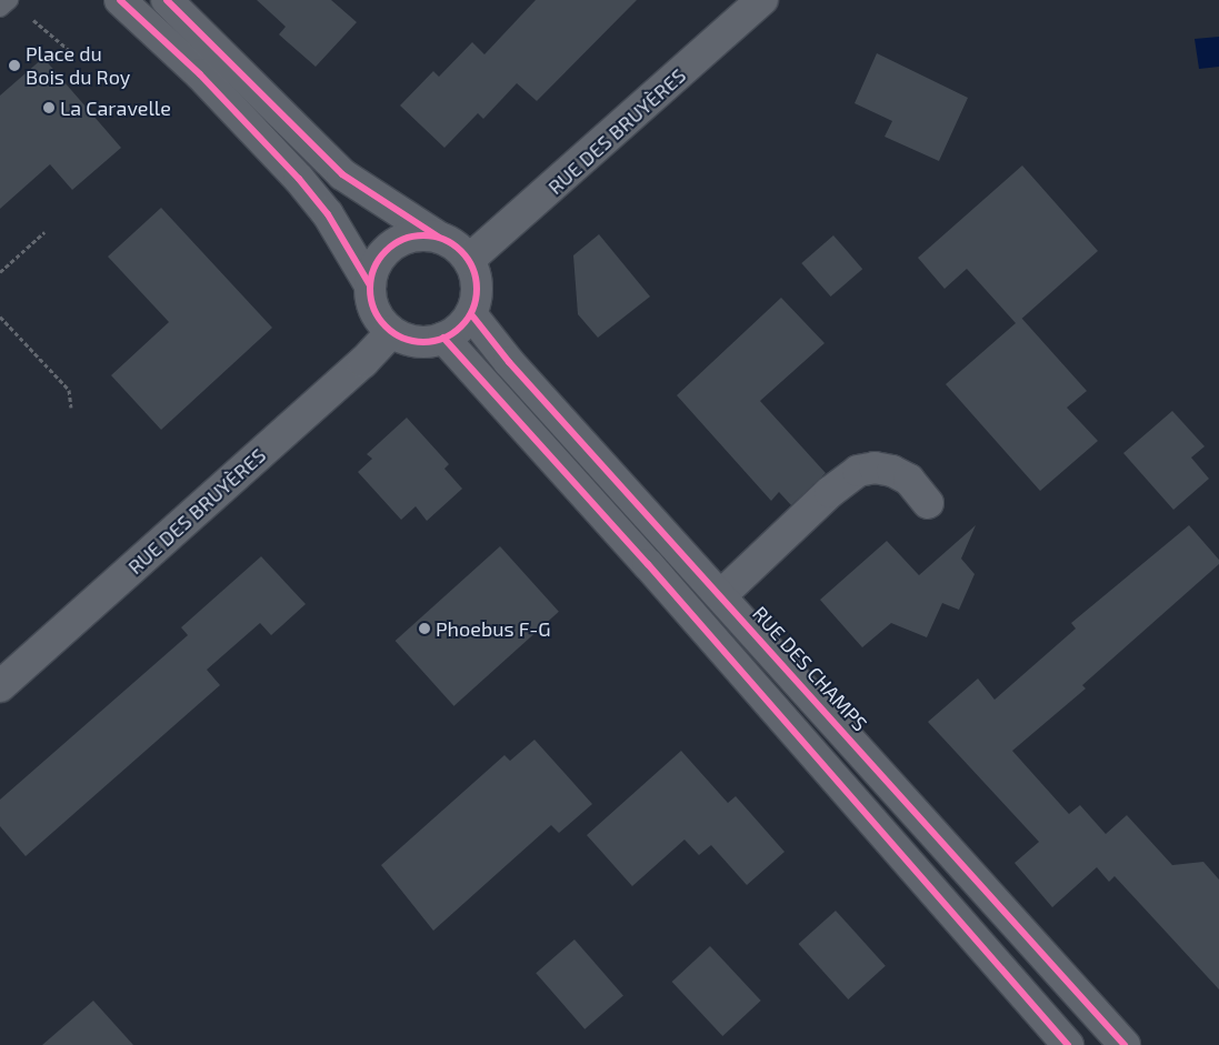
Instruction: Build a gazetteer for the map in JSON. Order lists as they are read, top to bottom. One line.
{"streets":{"street":["RUE DES BRUYÈRES","RUE DES CHAMPS"]},"crossings":[["RUE DES BRUYÈRES","RUE DES CHAMPS"]],"places":["Place du Bois du Roy","La Caravelle","Phoebus F-G"]}
